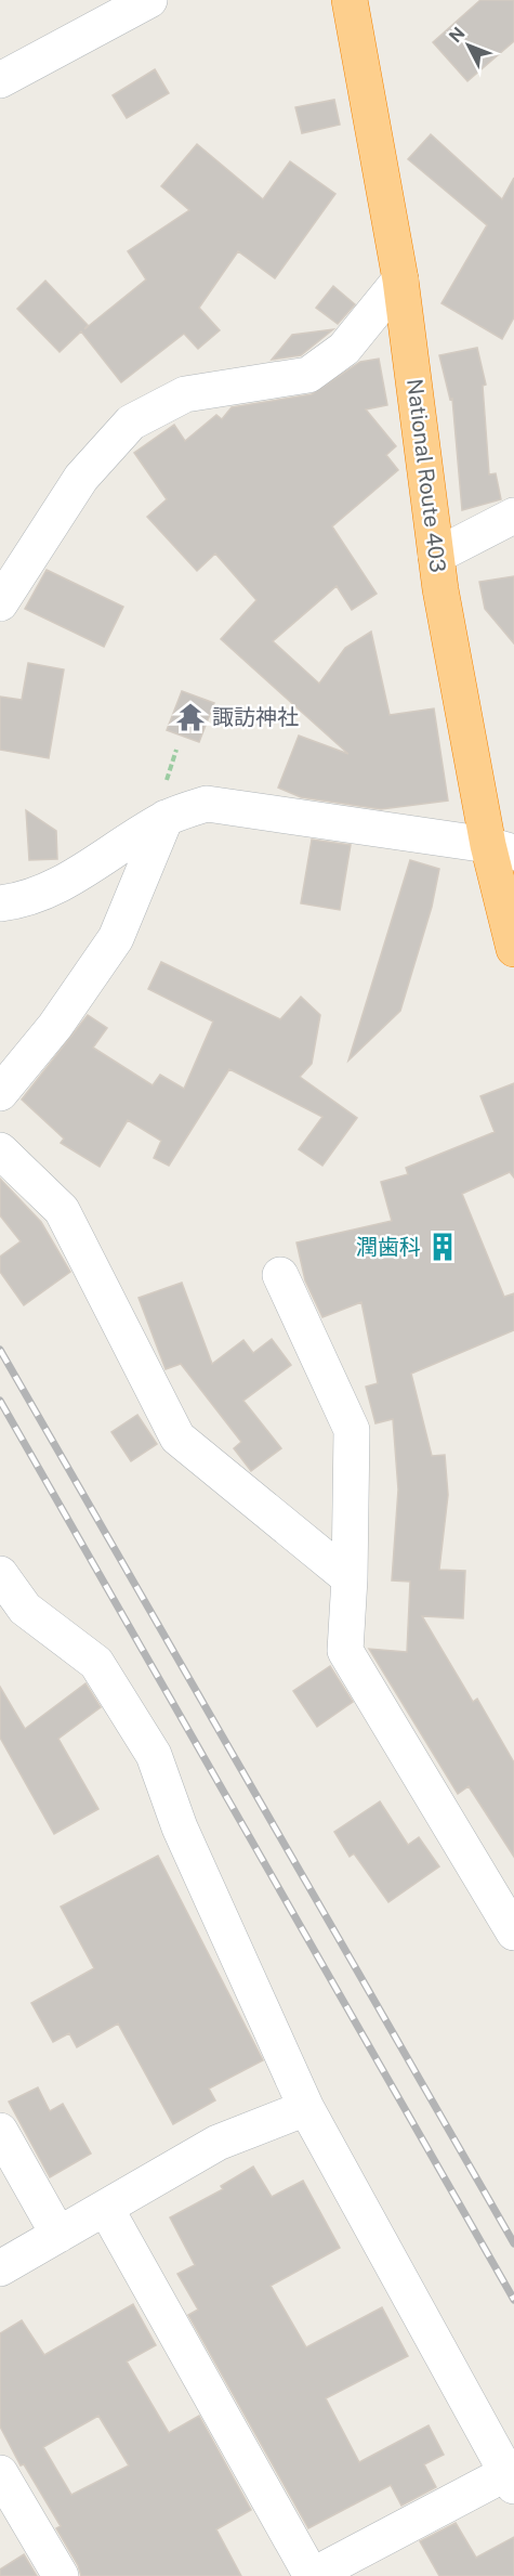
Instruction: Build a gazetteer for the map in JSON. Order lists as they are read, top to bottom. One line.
{"streets":{"highway":["National Route 403"]},"places":{"temple":["諏訪神社"],"building":["潤歯科"]},"north":"top left"}
